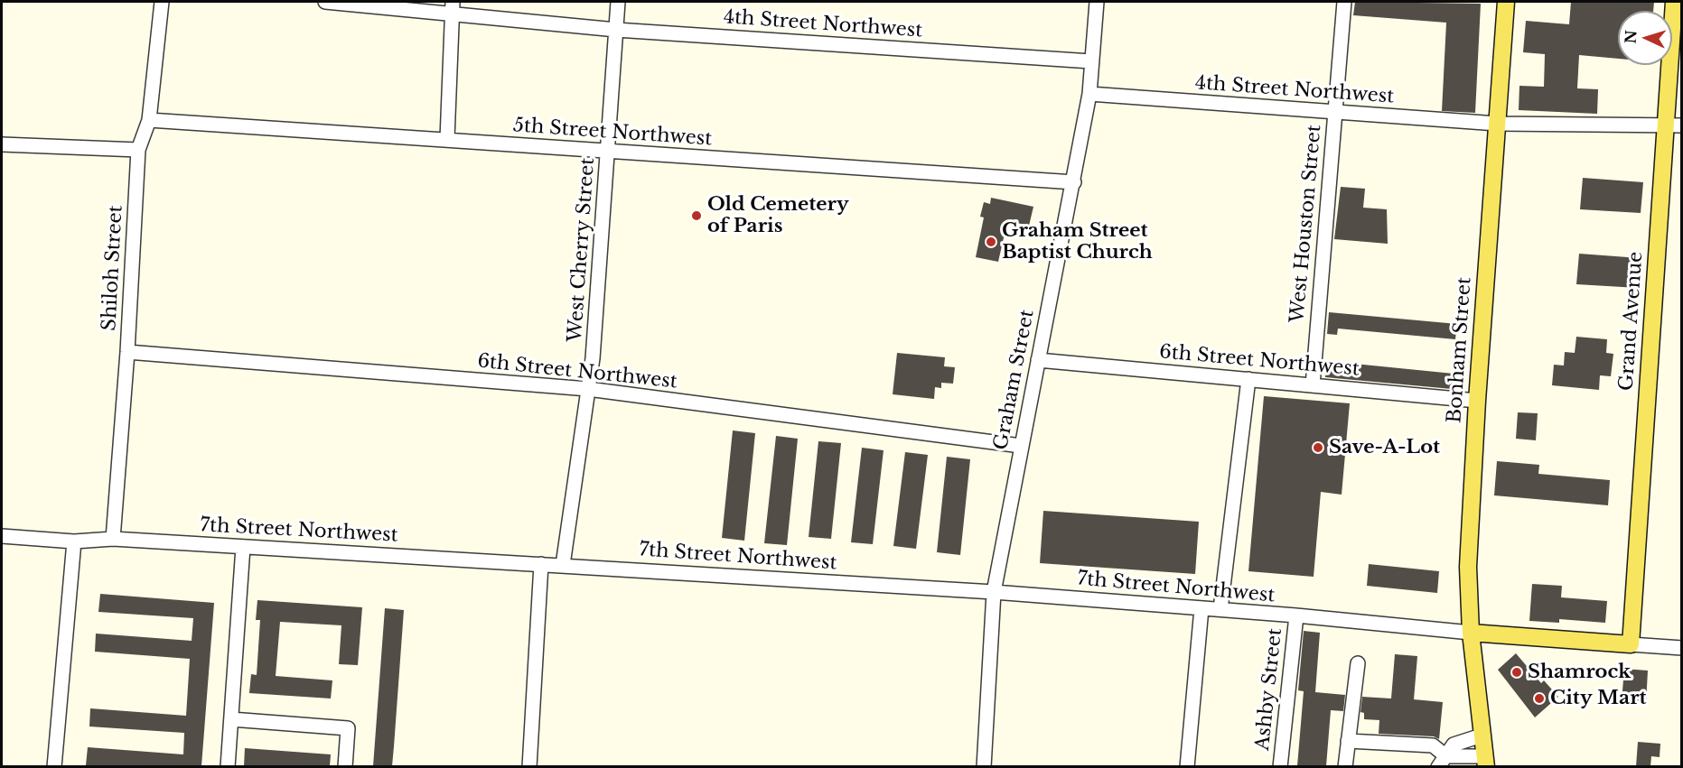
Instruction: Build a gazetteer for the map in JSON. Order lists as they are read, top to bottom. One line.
{"streets":{"main road":["Grand Avenue","Bonham Street"],"street":["4th Street Northwest","5th Street Northwest","West Houston Street","West Cherry Street","Shiloh Street","6th Street Northwest","Graham Street","7th Street Northwest","Ashby Street"]},"crossings":[["4th Street Northwest","West Houston Street"],["4th Street Northwest","West Cherry Street"],["4th Street Northwest","Grand Avenue"],["4th Street Northwest","Bonham Street"],["4th Street Northwest","Graham Street"],["5th Street Northwest","West Cherry Street"],["5th Street Northwest","Shiloh Street"],["5th Street Northwest","Graham Street"],["West Houston Street","6th Street Northwest"],["West Cherry Street","6th Street Northwest"],["West Cherry Street","7th Street Northwest"],["Shiloh Street","6th Street Northwest"],["Shiloh Street","7th Street Northwest"],["Bonham Street","6th Street Northwest"],["Bonham Street","7th Street Northwest"],["6th Street Northwest","Graham Street"],["Graham Street","7th Street Northwest"],["7th Street Northwest","Ashby Street"]],"places":["Old Cemetery of Paris","Graham Street Baptist Church","Save-A-Lot","Shamrock","City Mart"],"north":"left"}
